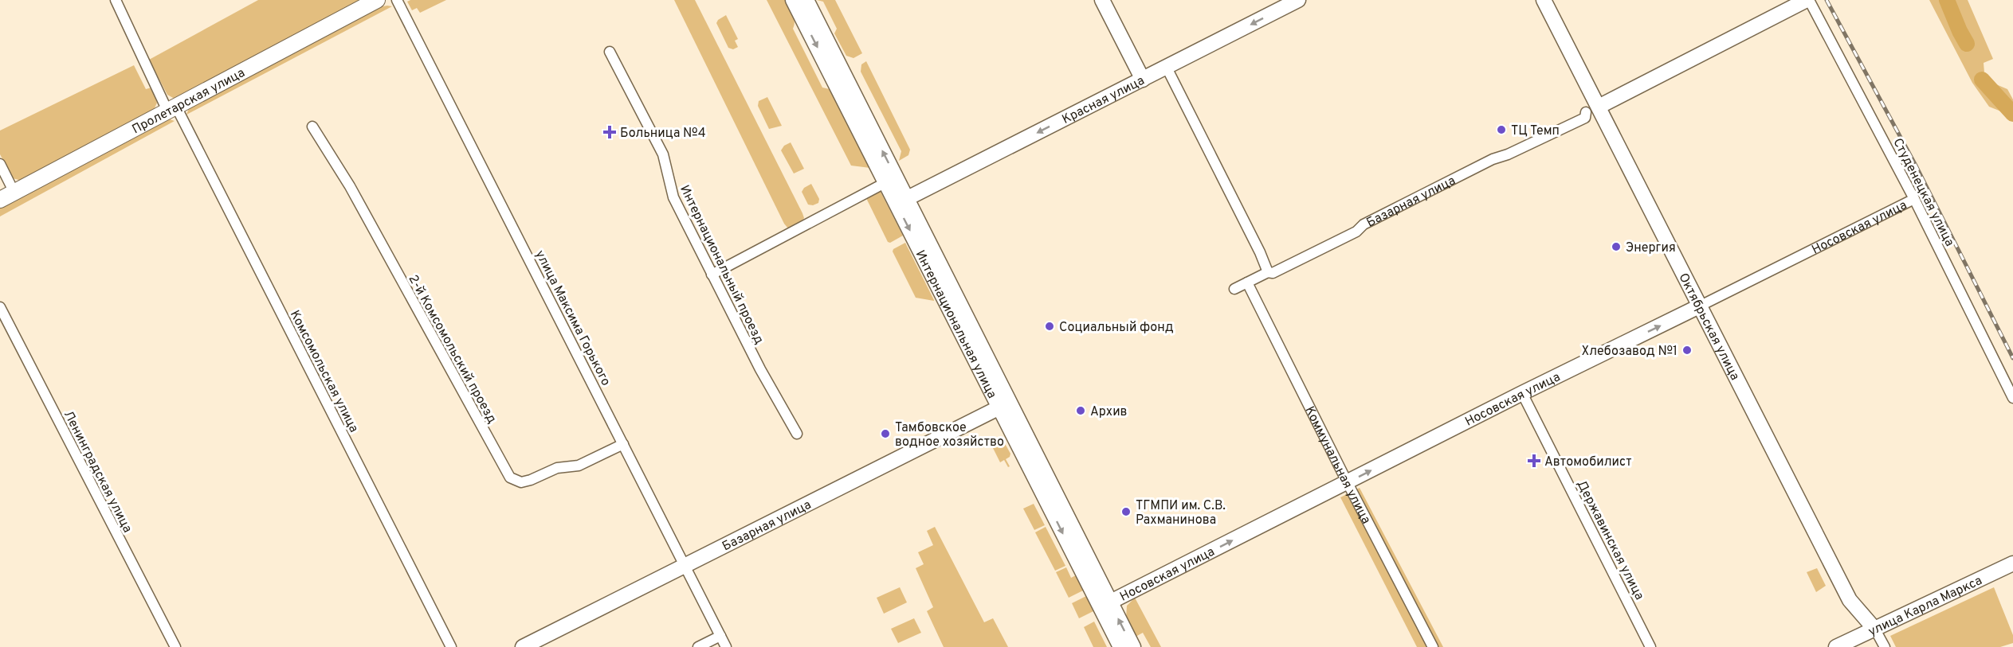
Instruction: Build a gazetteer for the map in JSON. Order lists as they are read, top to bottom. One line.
{"streets":{"main road":["Пролетарская улица","Красная улица","Базарная улица","Носовская улица","Интернациональная улица","Октябрьская улица","улица Карла Маркса"],"street":["Студенецкая улица","Интернациональный проезд","улица Максима Горького","2-й Комсомольский проезд","Комсомольская улица","Коммунальная улица","Ленинградская улица","Державинская улица"]},"crossings":[["Пролетарская улица","Комсомольская улица"],["Красная улица","Интернациональная улица"],["Студенецкая улица","Базарная улица"],["Студенецкая улица","Носовская улица"],["Базарная улица","улица Максима Горького"],["Базарная улица","Интернациональная улица"],["Базарная улица","Октябрьская улица"],["Базарная улица","Коммунальная улица"],["Носовская улица","Интернациональная улица"],["Носовская улица","Октябрьская улица"],["Носовская улица","Коммунальная улица"],["Носовская улица","Державинская улица"],["улица Максима Горького","2-й Комсомольский проезд"],["Октябрьская улица","улица Карла Маркса"]],"one_way":["Красная улица","Носовская улица"],"places":{"other":["ТЦ Темп","Энергия","Социальный фонд","Хлебозавод №1","Архив","Тамбовское водное хозяйство","ТГМПИ им. С.В. Рахманинова"],"health":["Больница №4","Автомобилист"]}}
